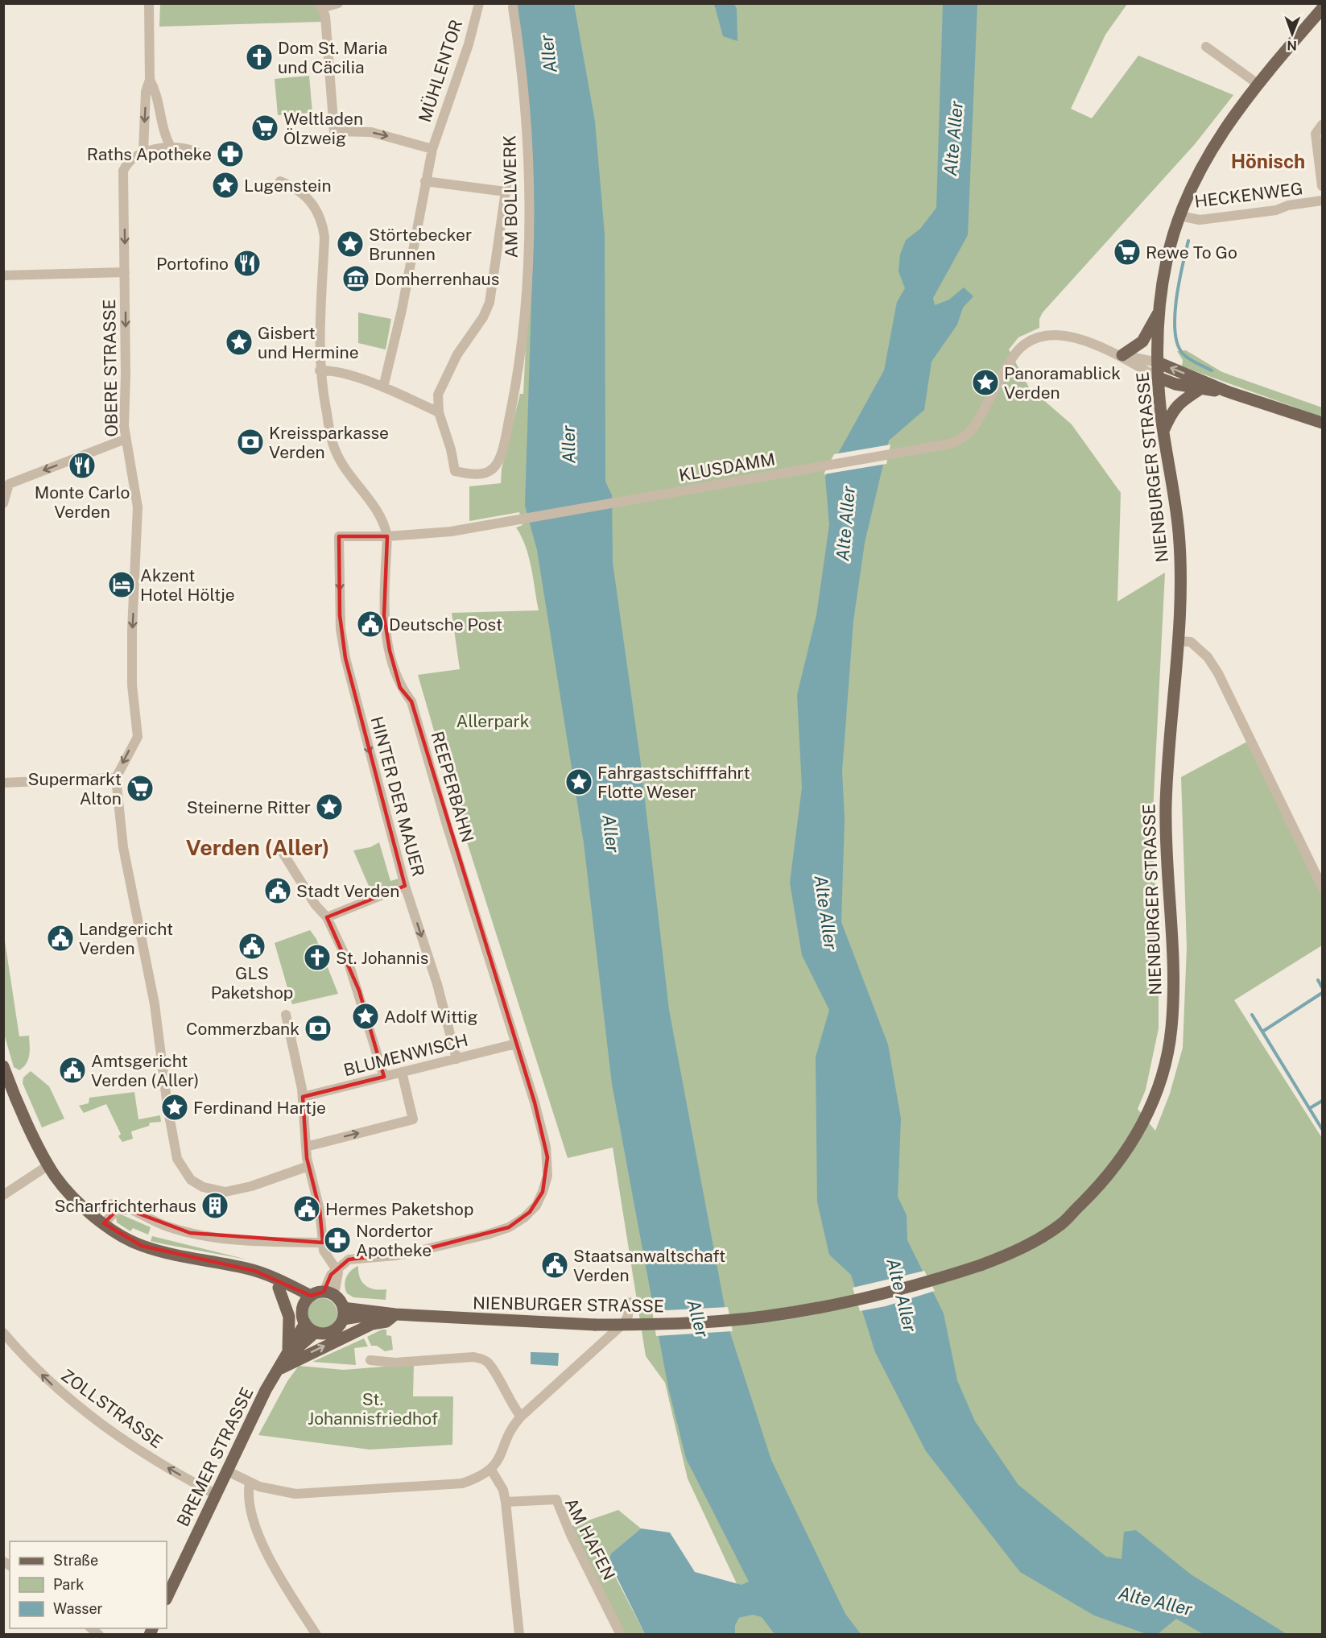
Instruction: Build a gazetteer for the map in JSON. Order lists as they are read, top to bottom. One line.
{"streets":{"main road":["NIENBURGER STRASSE","BREMER STRASSE"],"street":["MÜHLENTOR","HECKENWEG","AM BOLLWERK","OBERE STRASSE","KLUSDAMM","REEPERBAHN","HINTER DER MAUER","BLUMENWISCH","ZOLLSTRASSE","AM HAFEN"]},"crossings":[["HECKENWEG","NIENBURGER STRASSE"],["KLUSDAMM","REEPERBAHN"],["KLUSDAMM","HINTER DER MAUER"],["NIENBURGER STRASSE","BREMER STRASSE"],["REEPERBAHN","BLUMENWISCH"],["HINTER DER MAUER","BLUMENWISCH"],["ZOLLSTRASSE","BREMER STRASSE"]],"one_way":["OBERE STRASSE","ZOLLSTRASSE"],"districts":["Hönisch","Verden (Aller)"],"water":["Aller","Alte Aller"],"parks":["Allerpark","St. Johannisfriedhof"],"places":{"church":["Dom St. Maria und Cäcilia","St. Johannis"],"supermarket":["Weltladen Ölzweig","Rewe To Go","Supermarkt Alton"],"pharmacy":["Raths Apotheke","Nordertor Apotheke"],"place":["Lugenstein","Störtebecker Brunnen","Gisbert und Hermine","Panoramablick Verden","Fahrgastschifffahrt Flotte Weser","Steinerne Ritter","Adolf Wittig","Ferdinand Hartje"],"restaurant":["Portofino","Monte Carlo Verden"],"museum":["Domherrenhaus"],"bank":["Kreissparkasse Verden","Commerzbank"],"hotel":["Akzent Hotel Höltje"],"public building":["Deutsche Post","Stadt Verden","Landgericht Verden","GLS Paketshop","Amtsgericht Verden (Aller)","Hermes Paketshop","Staatsanwaltschaft Verden"],"building":["Scharfrichterhaus"]},"legend":["Straße","Park","Wasser"],"north":"bottom"}
